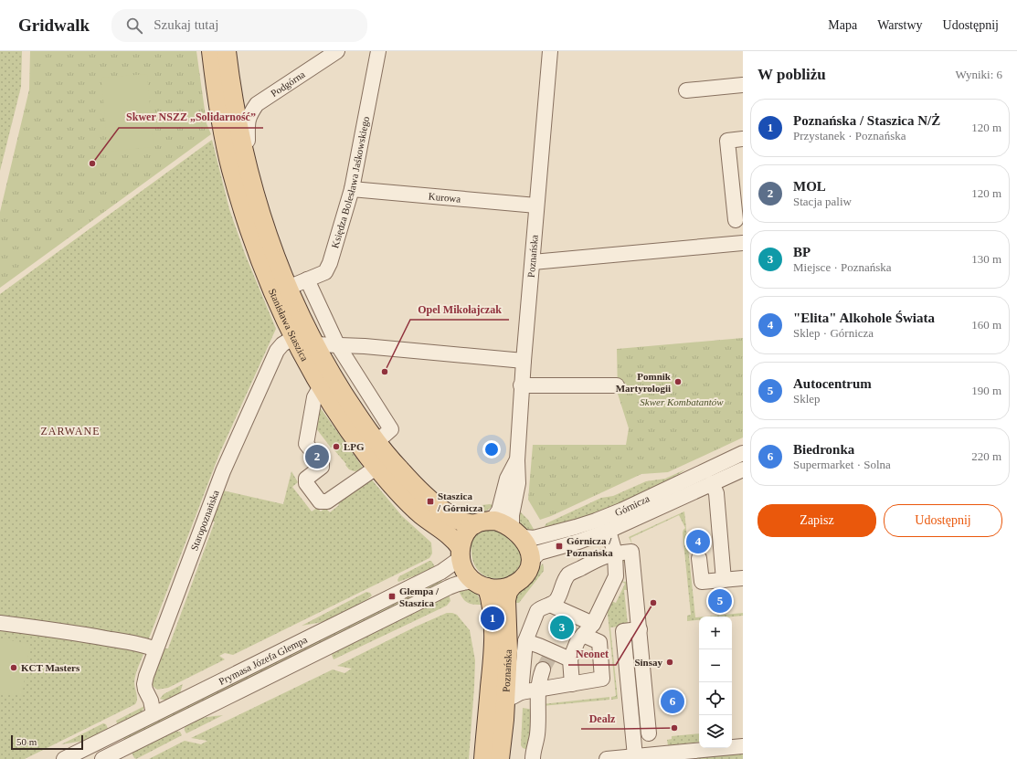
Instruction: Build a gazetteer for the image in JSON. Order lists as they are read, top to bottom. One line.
{"streets":{"main road":["Poznańska","Stanisława Staszica"],"street":["Podgórna","Księdza Bolesława Jaśkowskiego","Kurowa","Górnicza","Staropoznańska","Prymasa Józefa Glempa"]},"crossings":[["Podgórna","Stanisława Staszica"],["Księdza Bolesława Jaśkowskiego","Kurowa"],["Księdza Bolesława Jaśkowskiego","Stanisława Staszica"],["Kurowa","Poznańska"],["Poznańska","Stanisława Staszica"],["Poznańska","Górnicza"],["Poznańska","Prymasa Józefa Glempa"],["Stanisława Staszica","Górnicza"],["Stanisława Staszica","Staropoznańska"],["Stanisława Staszica","Prymasa Józefa Glempa"],["Górnicza","Prymasa Józefa Glempa"],["Staropoznańska","Prymasa Józefa Glempa"]],"districts":["ZARWANE"],"parks":["Skwer Kombatantów"],"places":{"other":["Skwer NSZZ „Solidarność”","Opel Mikołajczak","Pomnik Martyrologii","LPG","Neonet","Sinsay","KCT Masters","Dealz"],"transit":["Staszica / Górnicza","Górnicza / Poznańska","Glempa / Staszica"]},"scale_bar":"50 m","page":{"header":"Gridwalk","search":"Szukaj tutaj","nav":["Mapa","Warstwy","Udostępnij"],"heading":["W pobliżu","Wyniki: 6"],"list":[{"mark":"1","name":"Poznańska / Staszica N/Ż","note":"Przystanek · Poznańska","value":"120 m"},{"mark":"2","name":"MOL","note":"Stacja paliw","value":"120 m"},{"mark":"3","name":"BP","note":"Miejsce · Poznańska","value":"130 m"},{"mark":"4","name":"\"Elita\" Alkohole Świata","note":"Sklep · Górnicza","value":"160 m"},{"mark":"5","name":"Autocentrum","note":"Sklep","value":"190 m"},{"mark":"6","name":"Biedronka","note":"Supermarket · Solna","value":"220 m"}],"pins":["2","4","5","1","3","6"],"buttons":["Zapisz","Udostępnij"],"map_buttons":["+","−"],"scale":"50 m"}}
